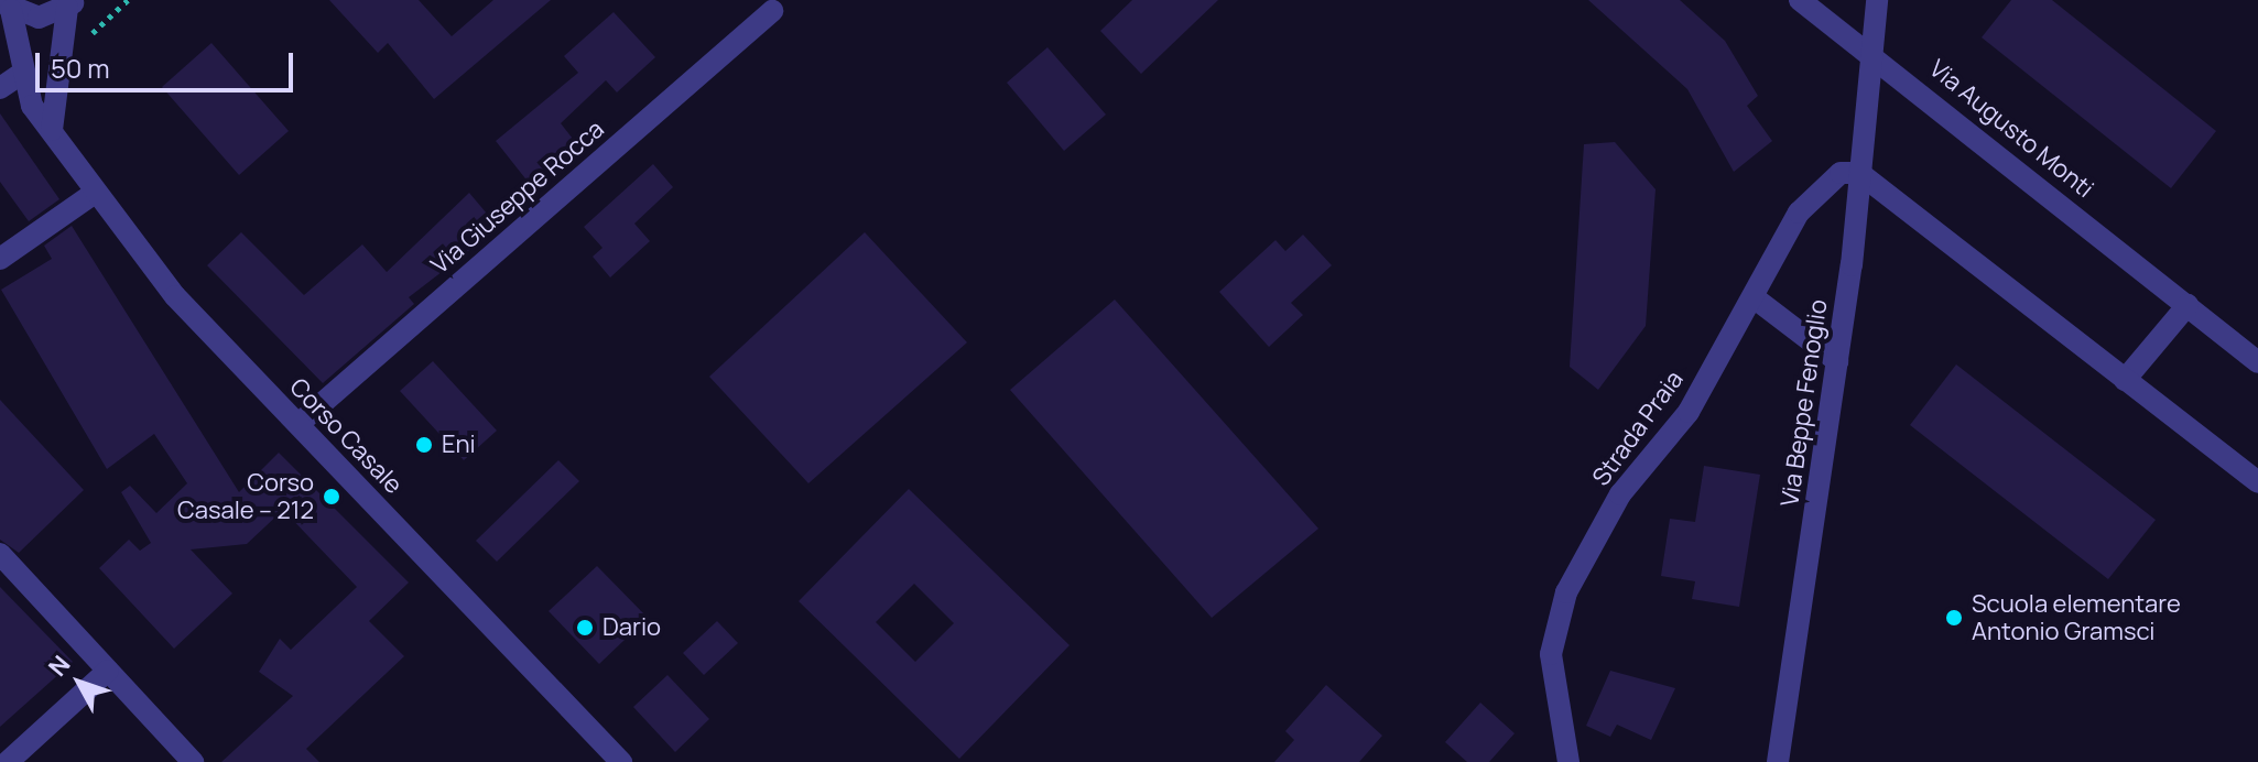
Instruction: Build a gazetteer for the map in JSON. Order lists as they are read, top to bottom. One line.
{"streets":{"street":["Via Augusto Monti","Via Giuseppe Rocca","Via Beppe Fenoglio","Strada Praia","Corso Casale"]},"crossings":[["Via Augusto Monti","Via Beppe Fenoglio"],["Via Giuseppe Rocca","Corso Casale"],["Via Beppe Fenoglio","Strada Praia"]],"places":["Eni","Corso Casale – 212","Scuola elementare Antonio Gramsci","Dario"],"scale_bar":"50 m","north":"top left"}
